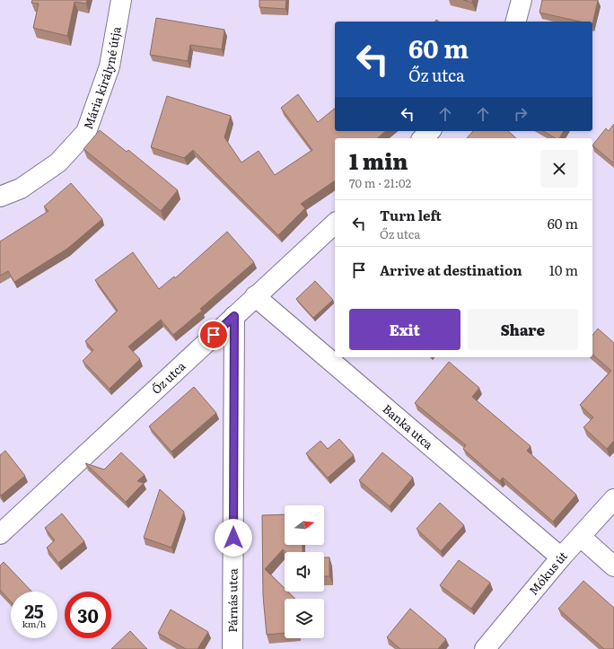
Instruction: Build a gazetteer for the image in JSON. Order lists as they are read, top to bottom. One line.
{"streets":{"street":["Mária királyné útja","Őz utca","Banka utca","Mókus út","Párnás utca"]},"crossings":[["Őz utca","Banka utca"],["Őz utca","Párnás utca"],["Banka utca","Mókus út"]],"north":"right","page":{"turn":["60 m","Őz utca"],"heading":["1 min","70 m · 21:02"],"list":[{"name":"Turn left","note":"Őz utca","value":"60 m"},{"name":"Arrive at destination","value":"10 m"}],"buttons":["Exit","Share"],"speed":"25 km/h","limit":"30"}}
